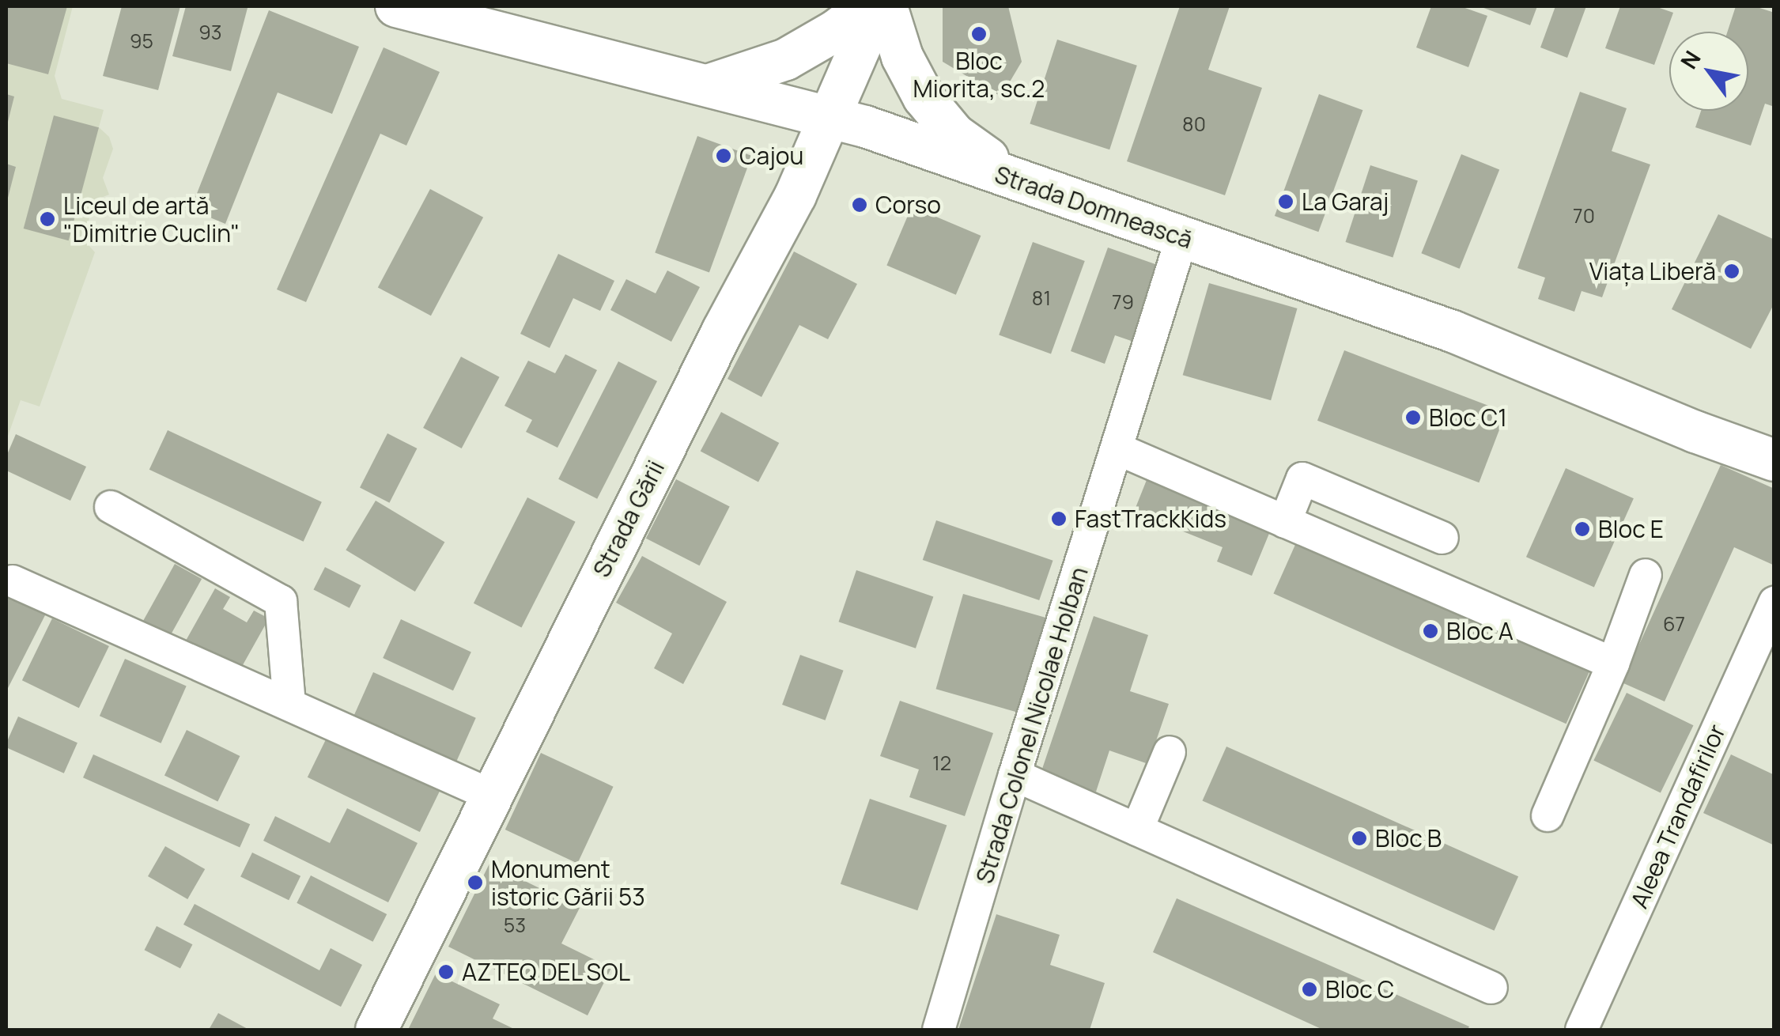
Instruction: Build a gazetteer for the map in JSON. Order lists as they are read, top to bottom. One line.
{"streets":{"main road":["Strada Domnească","Strada Gării"],"street":["Strada Colonel Nicolae Holban","Aleea Trandafirilor"]},"crossings":[["Strada Domnească","Strada Gării"],["Strada Domnească","Strada Colonel Nicolae Holban"]],"places":["Bloc Miorita, sc.2","Cajou","La Garaj","Corso","Liceul de artă \"Dimitrie Cuclin\"","Viața Liberă","Bloc C1","FastTrackKids","Bloc E","Bloc A","Bloc B","Monument istoric Gării 53","AZTEQ DEL SOL","Bloc C"],"house_numbers":["93","95","80","70","81","79","67","12","53"],"north":"top left"}
